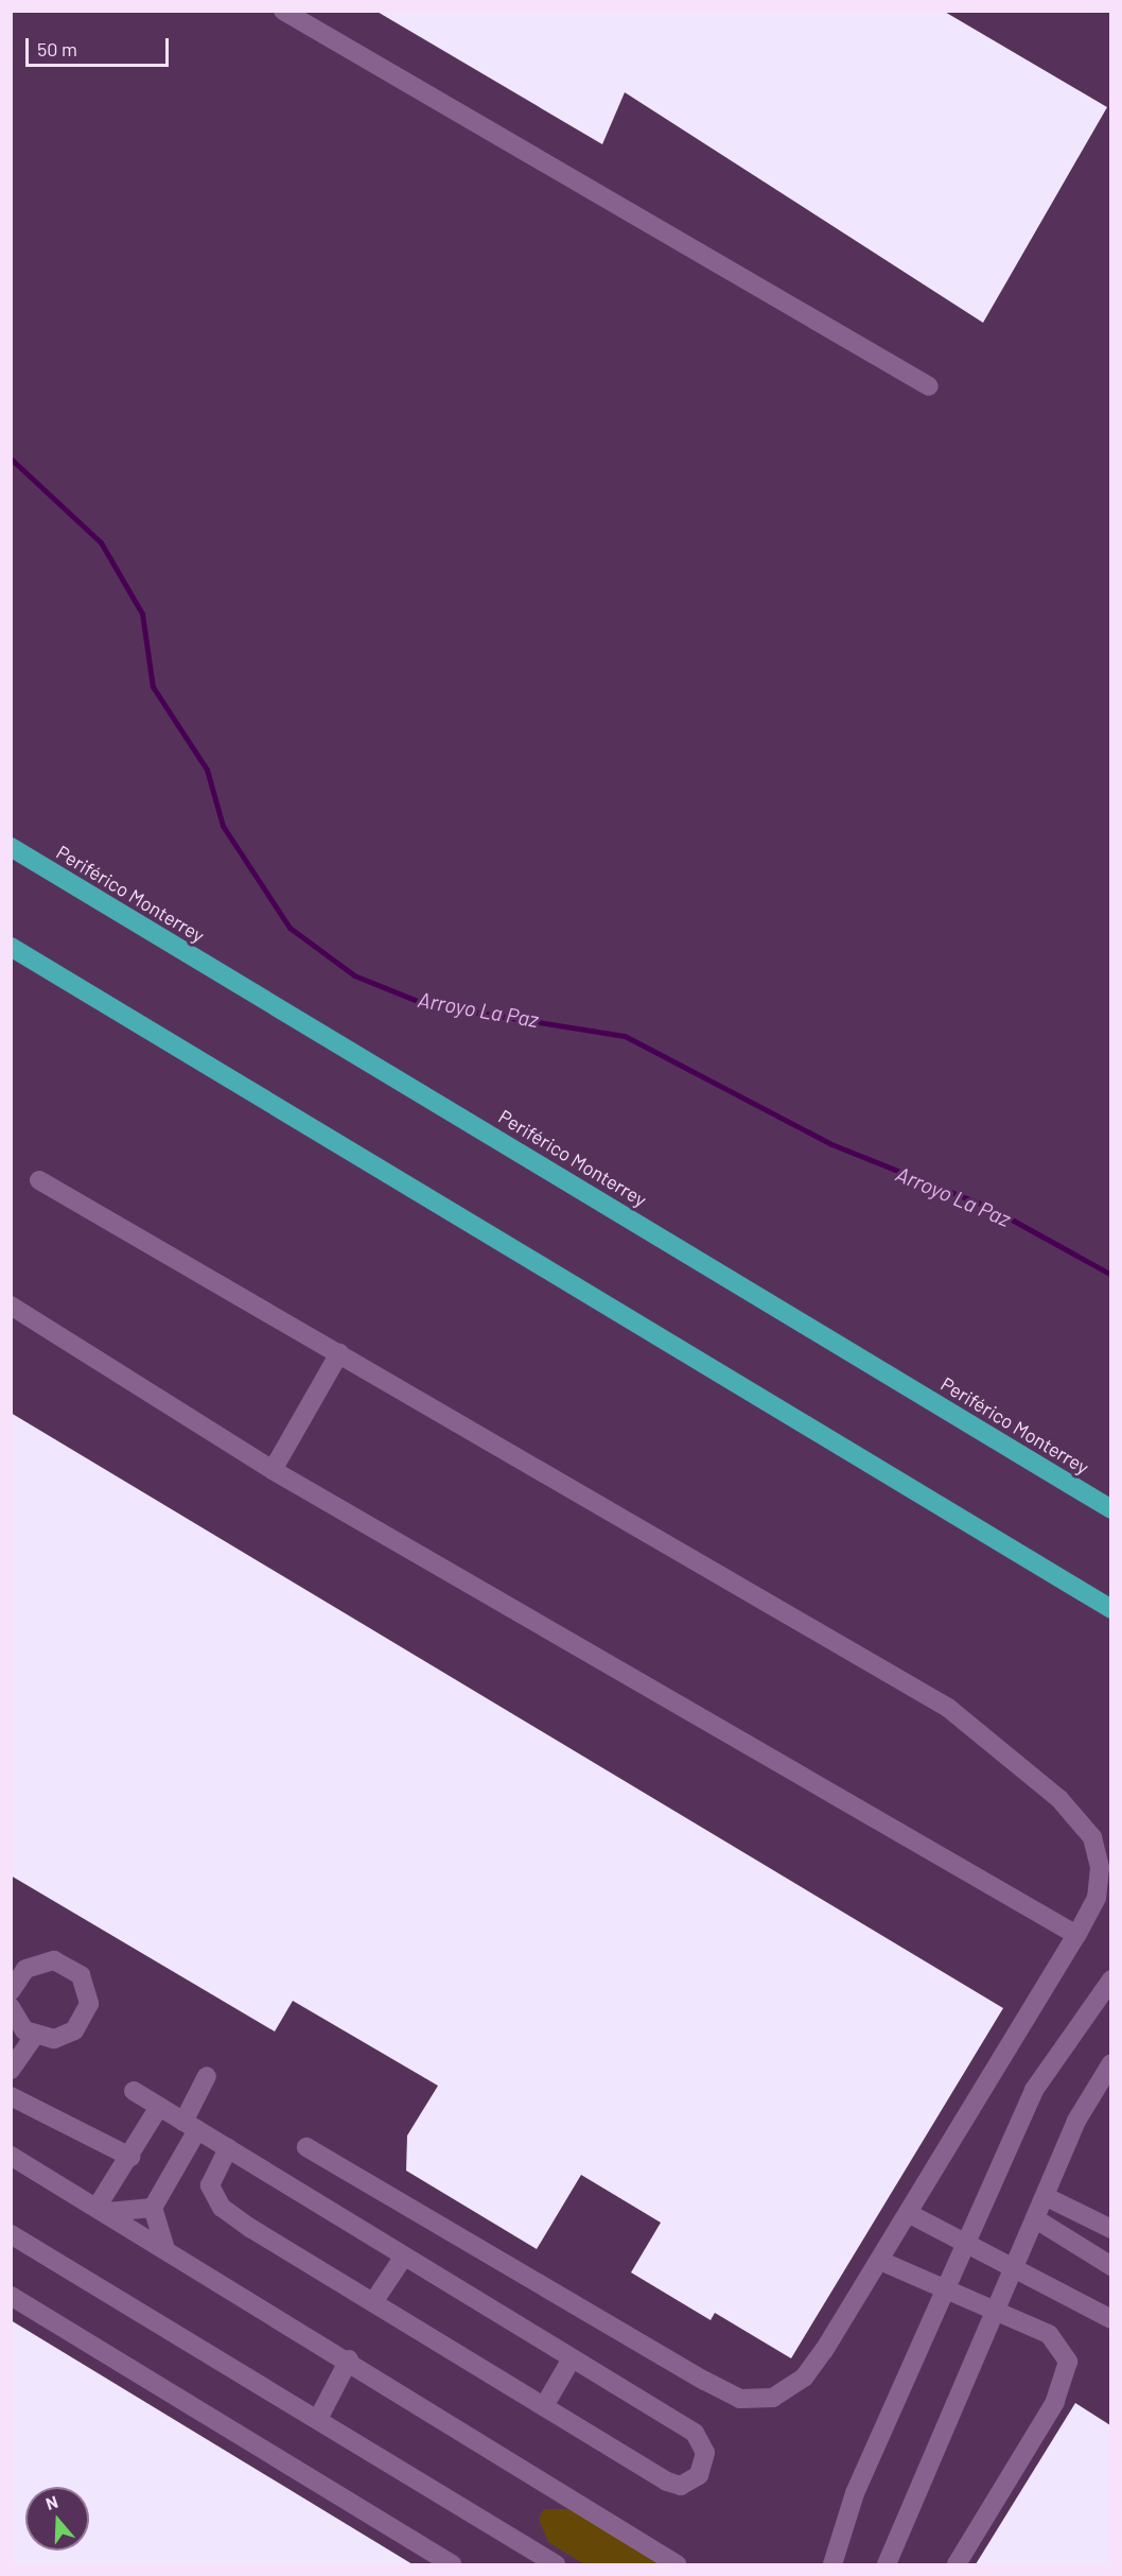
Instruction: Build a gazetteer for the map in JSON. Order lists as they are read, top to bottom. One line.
{"streets":{"highway":["Periférico Monterrey"]},"water":["Arroyo La Paz"],"scale_bar":"50 m","north":"top"}
